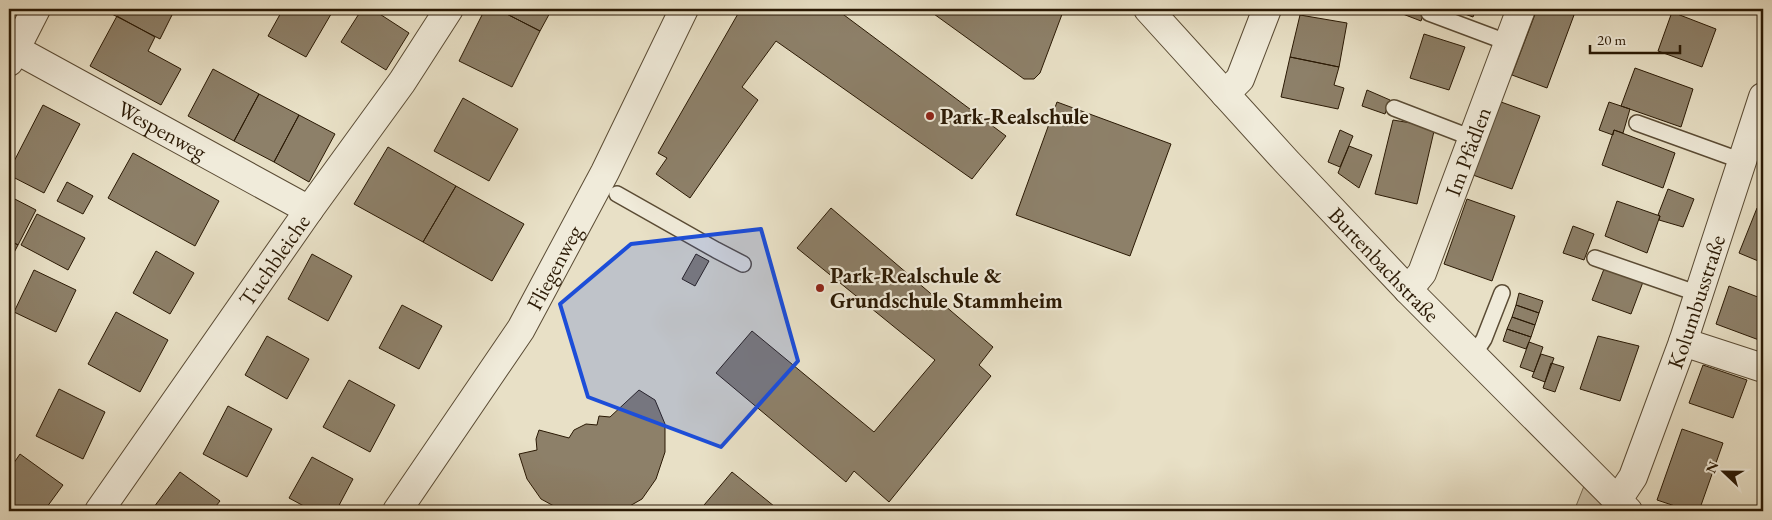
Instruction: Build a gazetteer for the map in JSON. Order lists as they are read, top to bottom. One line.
{"streets":{"street":["Wespenweg","Im Pfädlen","Tuchbleiche","Burtenbachstraße","Fliegenweg","Kolumbusstraße"]},"crossings":[["Wespenweg","Tuchbleiche"],["Im Pfädlen","Burtenbachstraße"],["Burtenbachstraße","Kolumbusstraße"]],"places":["Park-Realschule","Park-Realschule & Grundschule Stammheim"],"scale_bar":"20 m","north":"left"}
